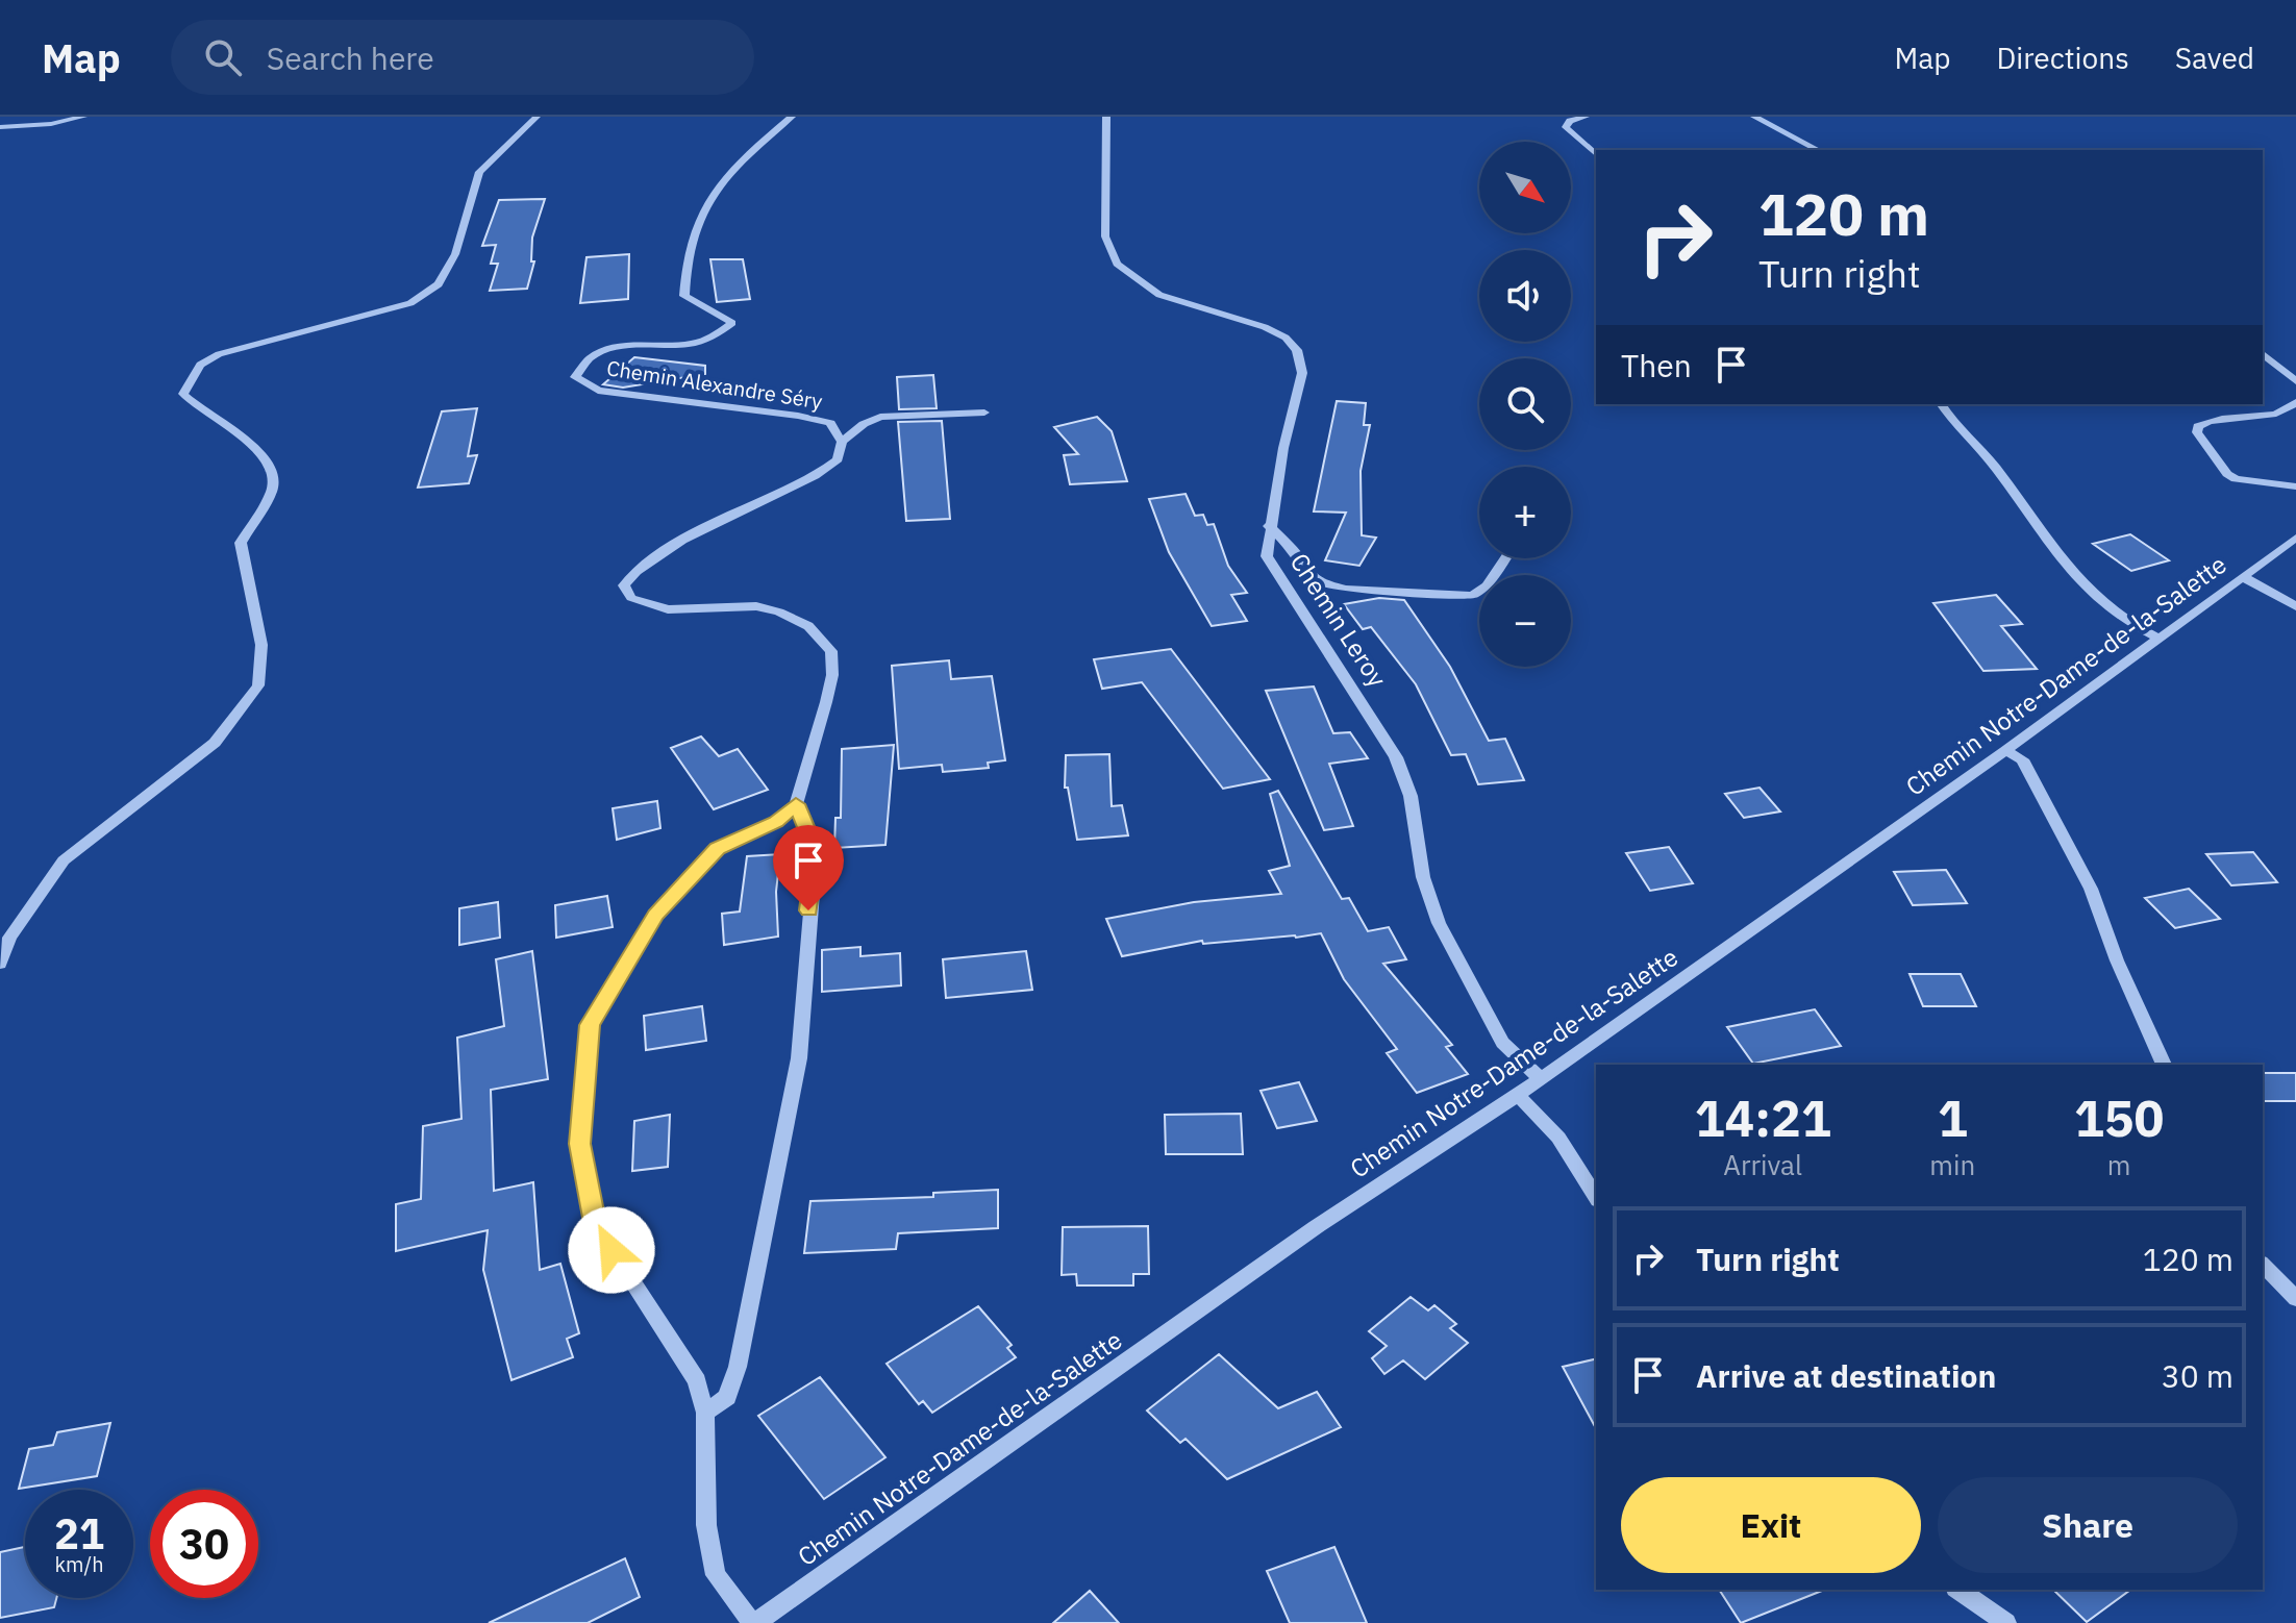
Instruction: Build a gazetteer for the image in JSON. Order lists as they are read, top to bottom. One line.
{"streets":{"street":["Chemin Alexandre Séry","Chemin Leroy","Chemin Notre-Dame-de-la-Salette"]},"crossings":[["Chemin Leroy","Chemin Notre-Dame-de-la-Salette"]],"north":"bottom right","page":{"header":"Map","search":"Search here","nav":["Map","Directions","Saved"],"map_buttons":["+","−"],"turn":["120 m","Turn right"],"then":"Then","eta":["14:21","Arrival","1","min","150","m"],"list":[{"name":"Turn right","value":"120 m"},{"name":"Arrive at destination","value":"30 m"}],"buttons":["Exit","Share"],"speed":"21 km/h","limit":"30"}}
